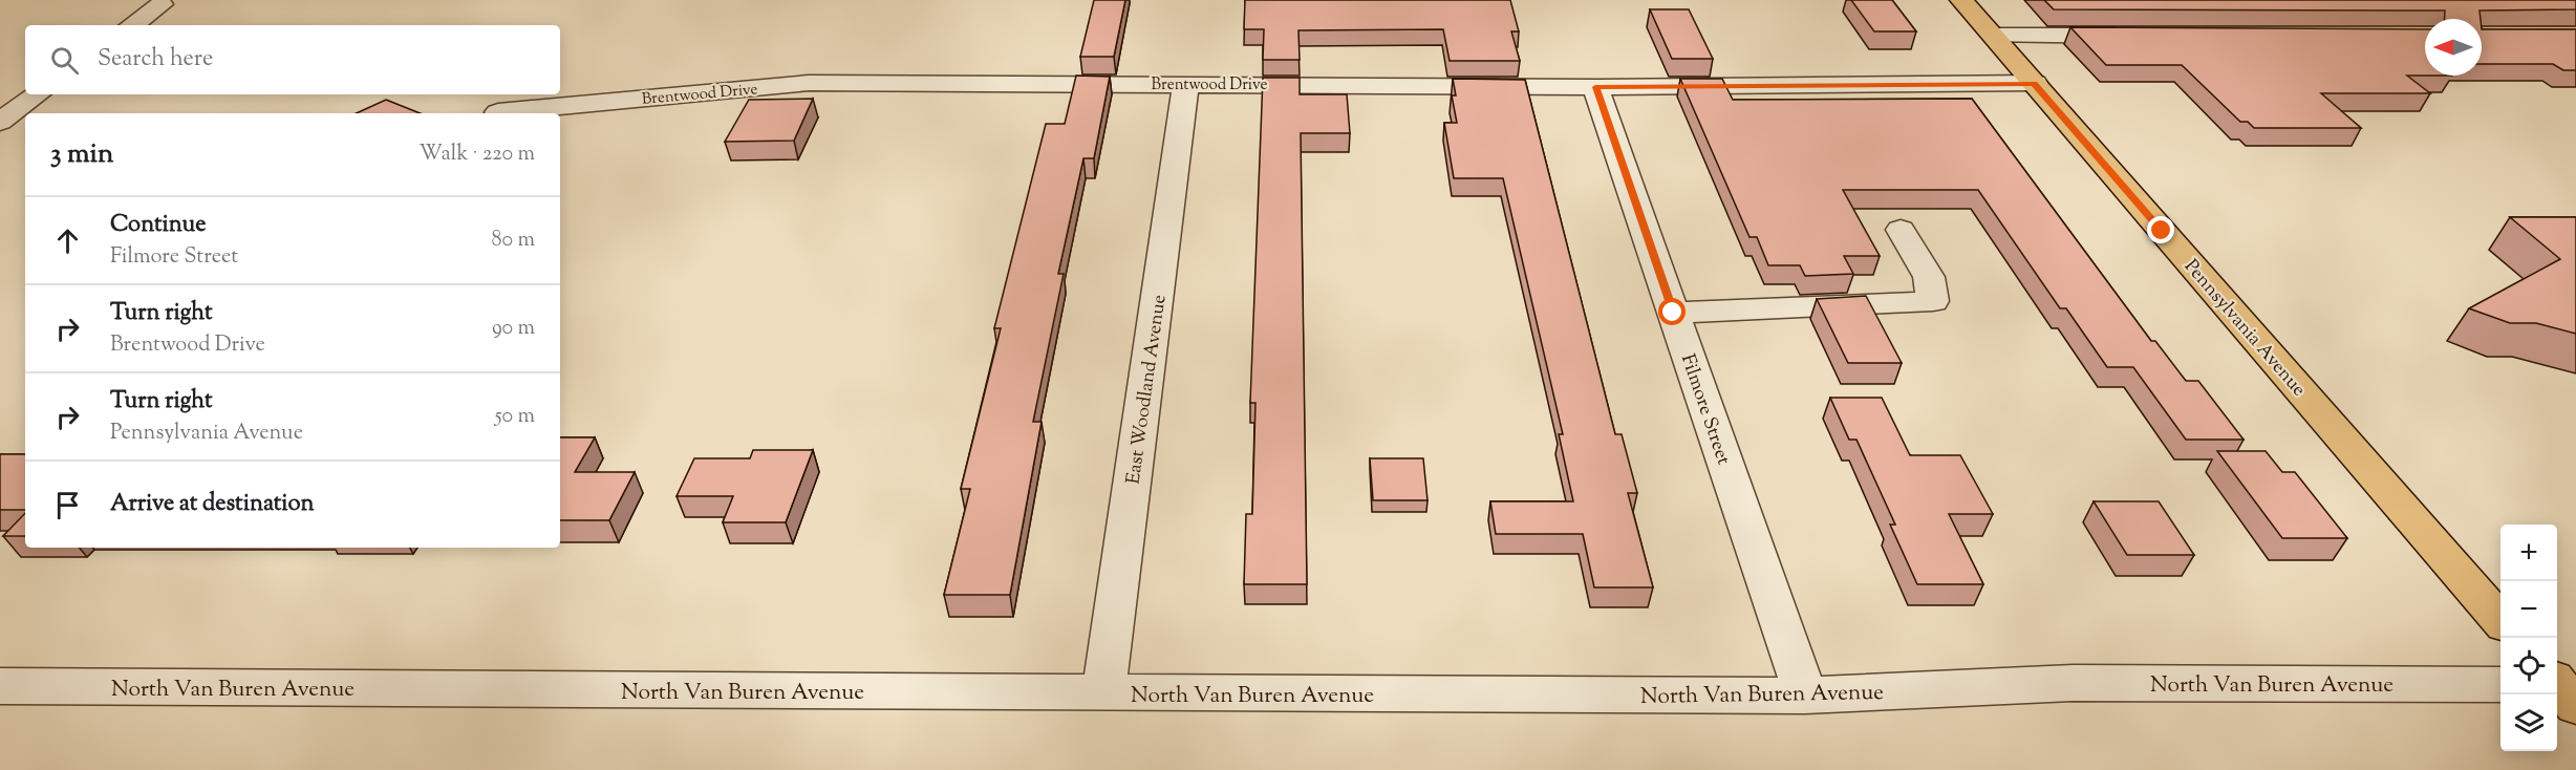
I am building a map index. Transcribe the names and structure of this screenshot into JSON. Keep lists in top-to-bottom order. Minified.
{"streets":{"main road":["Pennsylvania Avenue"],"street":["Brentwood Drive","East Woodland Avenue","Filmore Street","North Van Buren Avenue"]},"crossings":[["Brentwood Drive","Pennsylvania Avenue"],["Brentwood Drive","East Woodland Avenue"],["Brentwood Drive","Filmore Street"],["East Woodland Avenue","North Van Buren Avenue"],["Filmore Street","North Van Buren Avenue"]],"north":"left","page":{"search":"Search here","heading":["3 min","Walk · 220 m"],"list":[["Continue","Filmore Street","80 m"],["Turn right","Brentwood Drive","90 m"],["Turn right","Pennsylvania Avenue","50 m"],"Arrive at destination"],"map_buttons":["+","−"]}}
